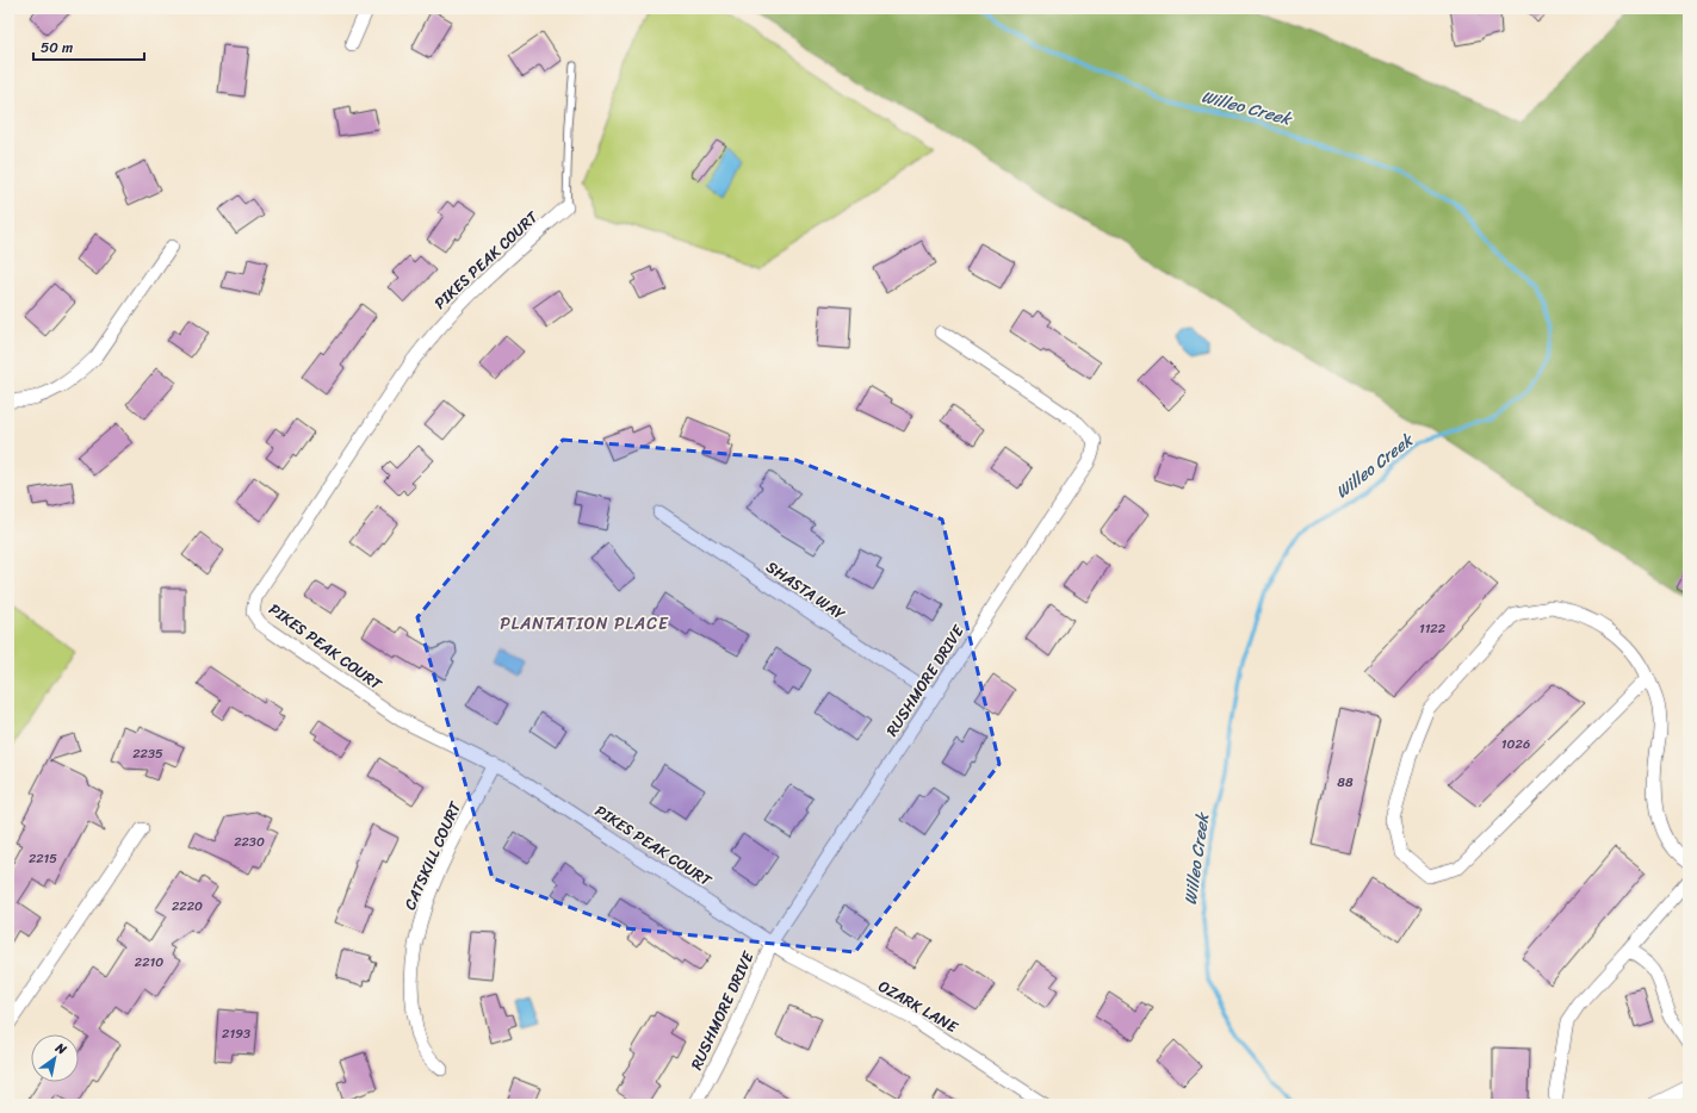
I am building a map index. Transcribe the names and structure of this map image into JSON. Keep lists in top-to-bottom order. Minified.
{"streets":{"street":["PIKES PEAK COURT","SHASTA WAY","RUSHMORE DRIVE","CATSKILL COURT","OZARK LANE"]},"crossings":[["PIKES PEAK COURT","RUSHMORE DRIVE"],["PIKES PEAK COURT","CATSKILL COURT"],["PIKES PEAK COURT","OZARK LANE"],["SHASTA WAY","RUSHMORE DRIVE"],["RUSHMORE DRIVE","OZARK LANE"]],"districts":["PLANTATION PLACE"],"water":["Willeo Creek"],"house_numbers":["1122","1026","2235","88","2230","2215","2220","2210","2193"],"scale_bar":"50 m","north":"top right"}
